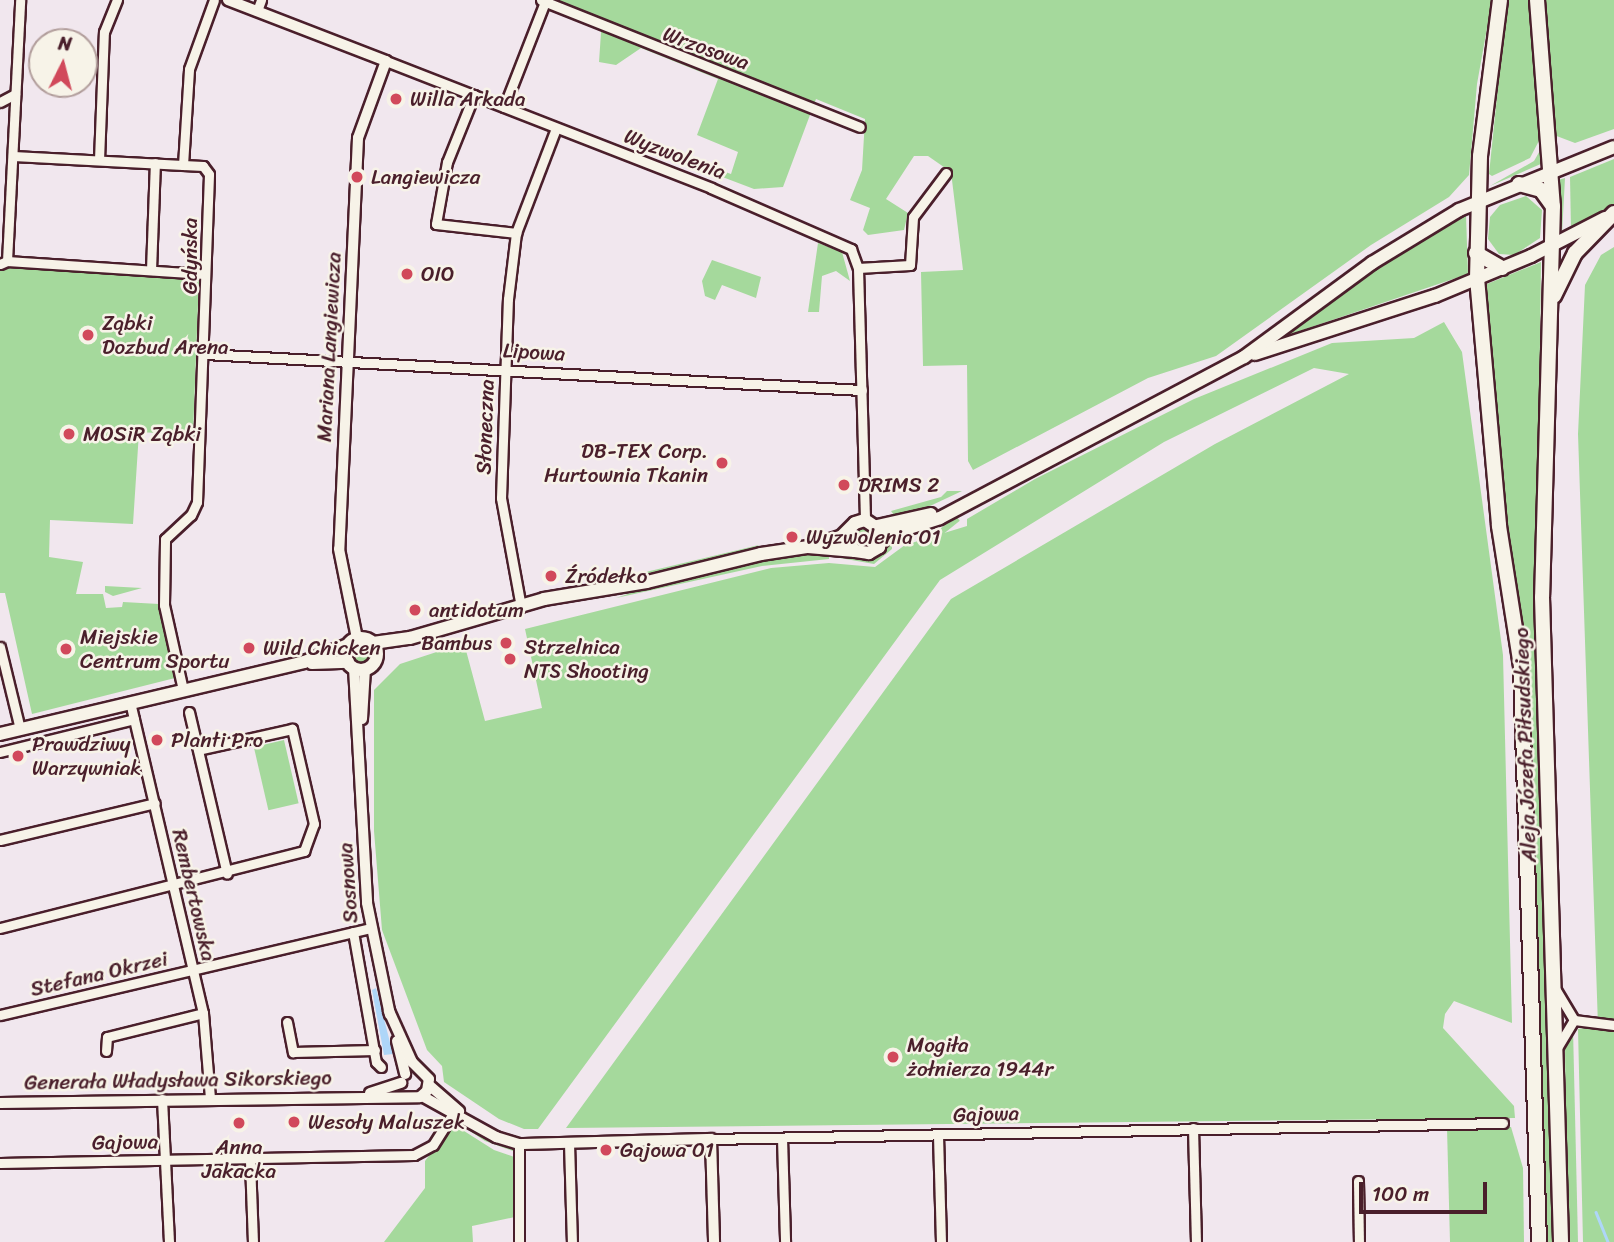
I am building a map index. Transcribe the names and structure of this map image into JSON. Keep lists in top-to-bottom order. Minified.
{"streets":{"main road":["Aleja Józefa Piłsudskiego"],"street":["Wrzosowa","Wyzwolenia","Gdyńska","Mariana Langiewicza","Lipowa","Słoneczna","Sosnowa","Rembertowska","Stefana Okrzei","Generała Władysława Sikorskiego","Gajowa"]},"crossings":[["Wyzwolenia","Mariana Langiewicza"],["Wyzwolenia","Słoneczna"],["Gdyńska","Lipowa"],["Mariana Langiewicza","Lipowa"],["Lipowa","Słoneczna"],["Sosnowa","Stefana Okrzei"],["Sosnowa","Generała Władysława Sikorskiego"],["Sosnowa","Gajowa"],["Rembertowska","Stefana Okrzei"],["Rembertowska","Generała Władysława Sikorskiego"],["Generała Władysława Sikorskiego","Gajowa"]],"places":["Willa Arkada","Langiewicza","OIO","Ząbki Dozbud Arena","MOSiR Ząbki","DB-TEX Corp. Hurtownia Tkanin","DRIMS 2","Wyzwolenia 01","Źródełko","antidotum","Bambus","Wild Chicken","Miejskie Centrum Sportu","Strzelnica NTS Shooting","Planti Pro","Prawdziwy Warzywniak","Mogiła żołnierza 1944r","Wesoły Maluszek","Anna Jakacka","Gajowa 01"],"scale_bar":"100 m","north":"top"}
